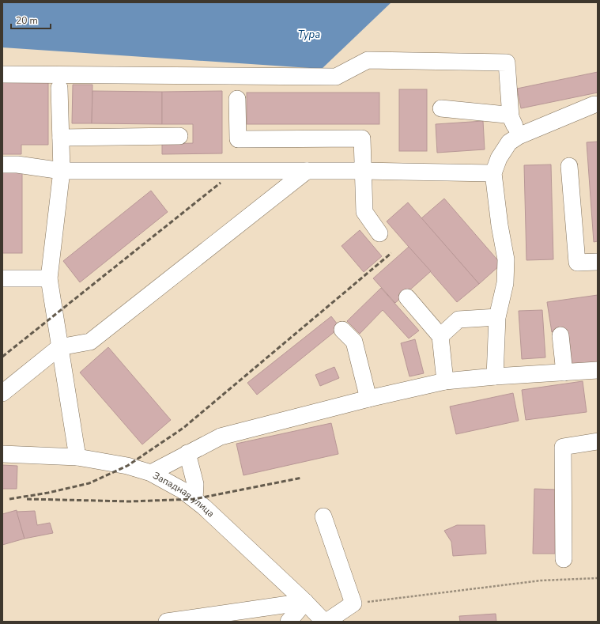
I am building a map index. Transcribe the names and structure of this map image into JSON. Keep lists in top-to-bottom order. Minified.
{"streets":{"street":["Западная улица"]},"water":["Тура"],"scale_bar":"20 m"}
